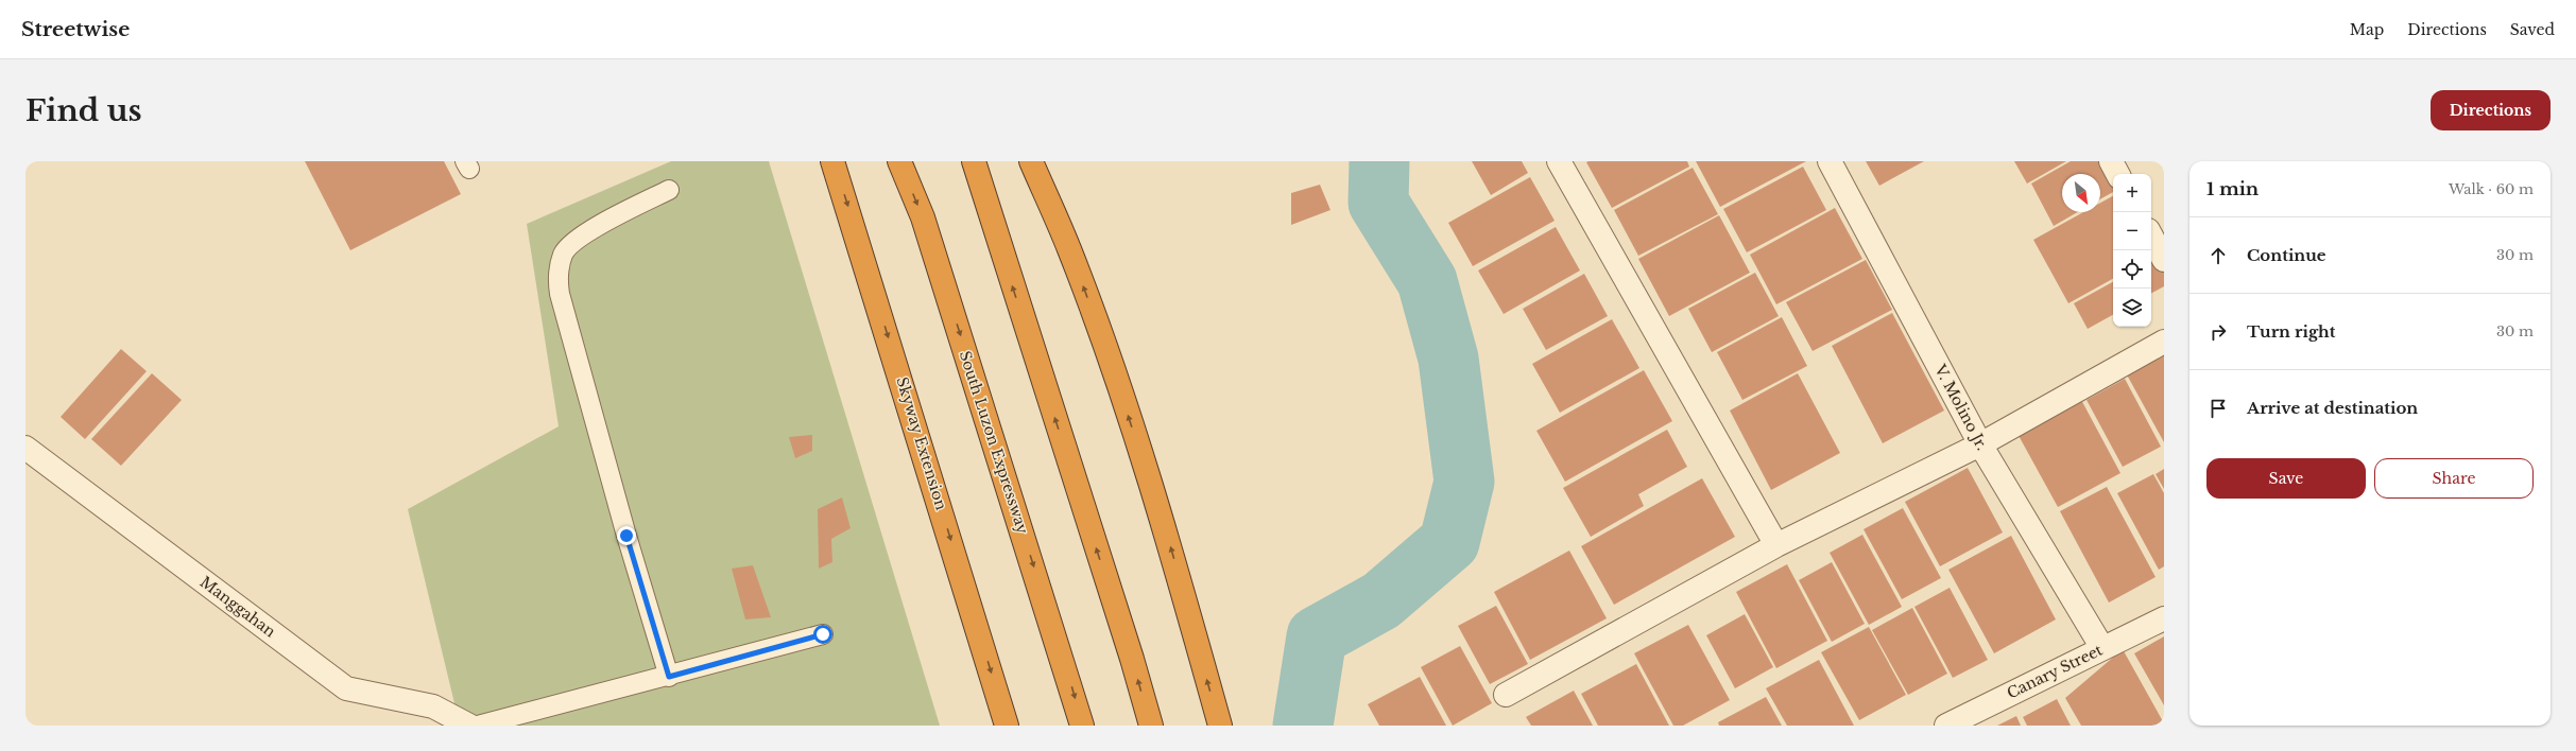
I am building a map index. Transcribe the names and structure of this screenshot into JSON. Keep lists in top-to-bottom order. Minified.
{"streets":{"highway":["South Luzon Expressway","Skyway Extension"],"street":["V. Molino Jr.","Manggahan","Canary Street"]},"crossings":[["V. Molino Jr.","Canary Street"]],"north":"bottom right","page":{"header":"Streetwise","nav":["Map","Directions","Saved"],"buttons":["Directions",["Save","Share"]],"title":"Find us","heading":["1 min","Walk · 60 m"],"map_buttons":["+","−"],"list":[["Continue","30 m"],["Turn right","30 m"],"Arrive at destination"]}}
